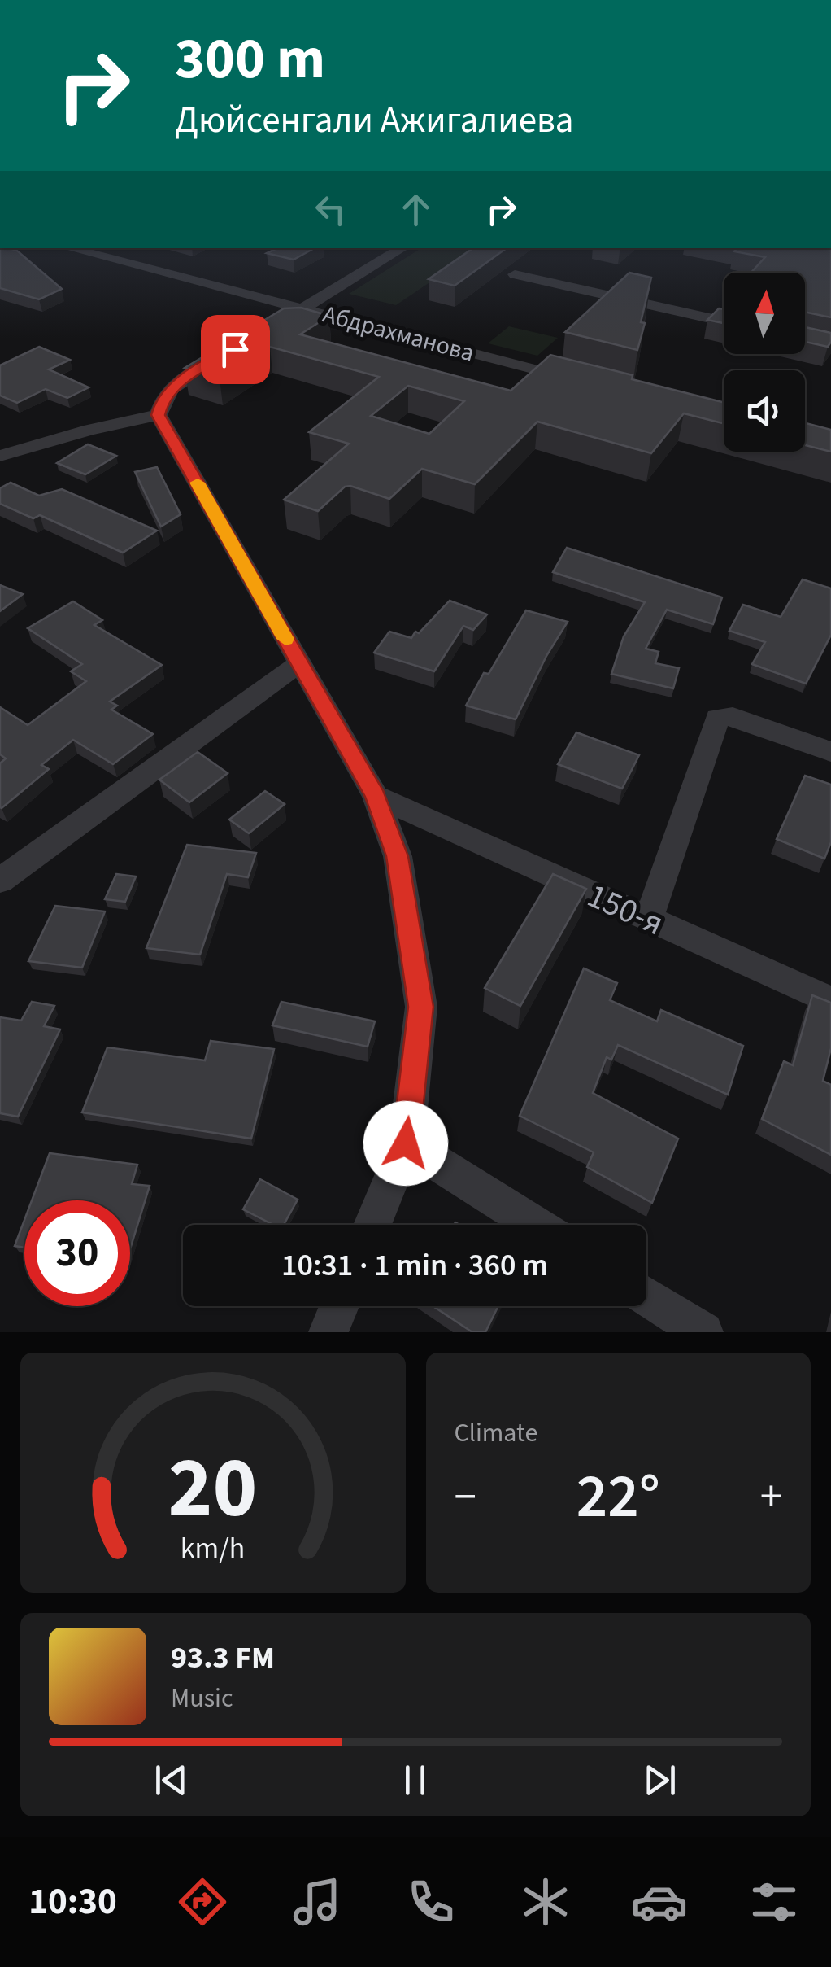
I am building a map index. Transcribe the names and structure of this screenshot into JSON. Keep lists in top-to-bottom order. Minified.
{"streets":{"street":["Абдрахманова","150-я"]},"north":"top","page":{"turn":["300 m","Дюйсенгали Ажигалиева"],"limit":"30","trip":"10:31 · 1 min · 360 m","tile":"Climate","heat":["−","22°","+"],"song":["93.3 FM","Music"],"tabs":"10:30","gauge":["20","km/h"]}}
